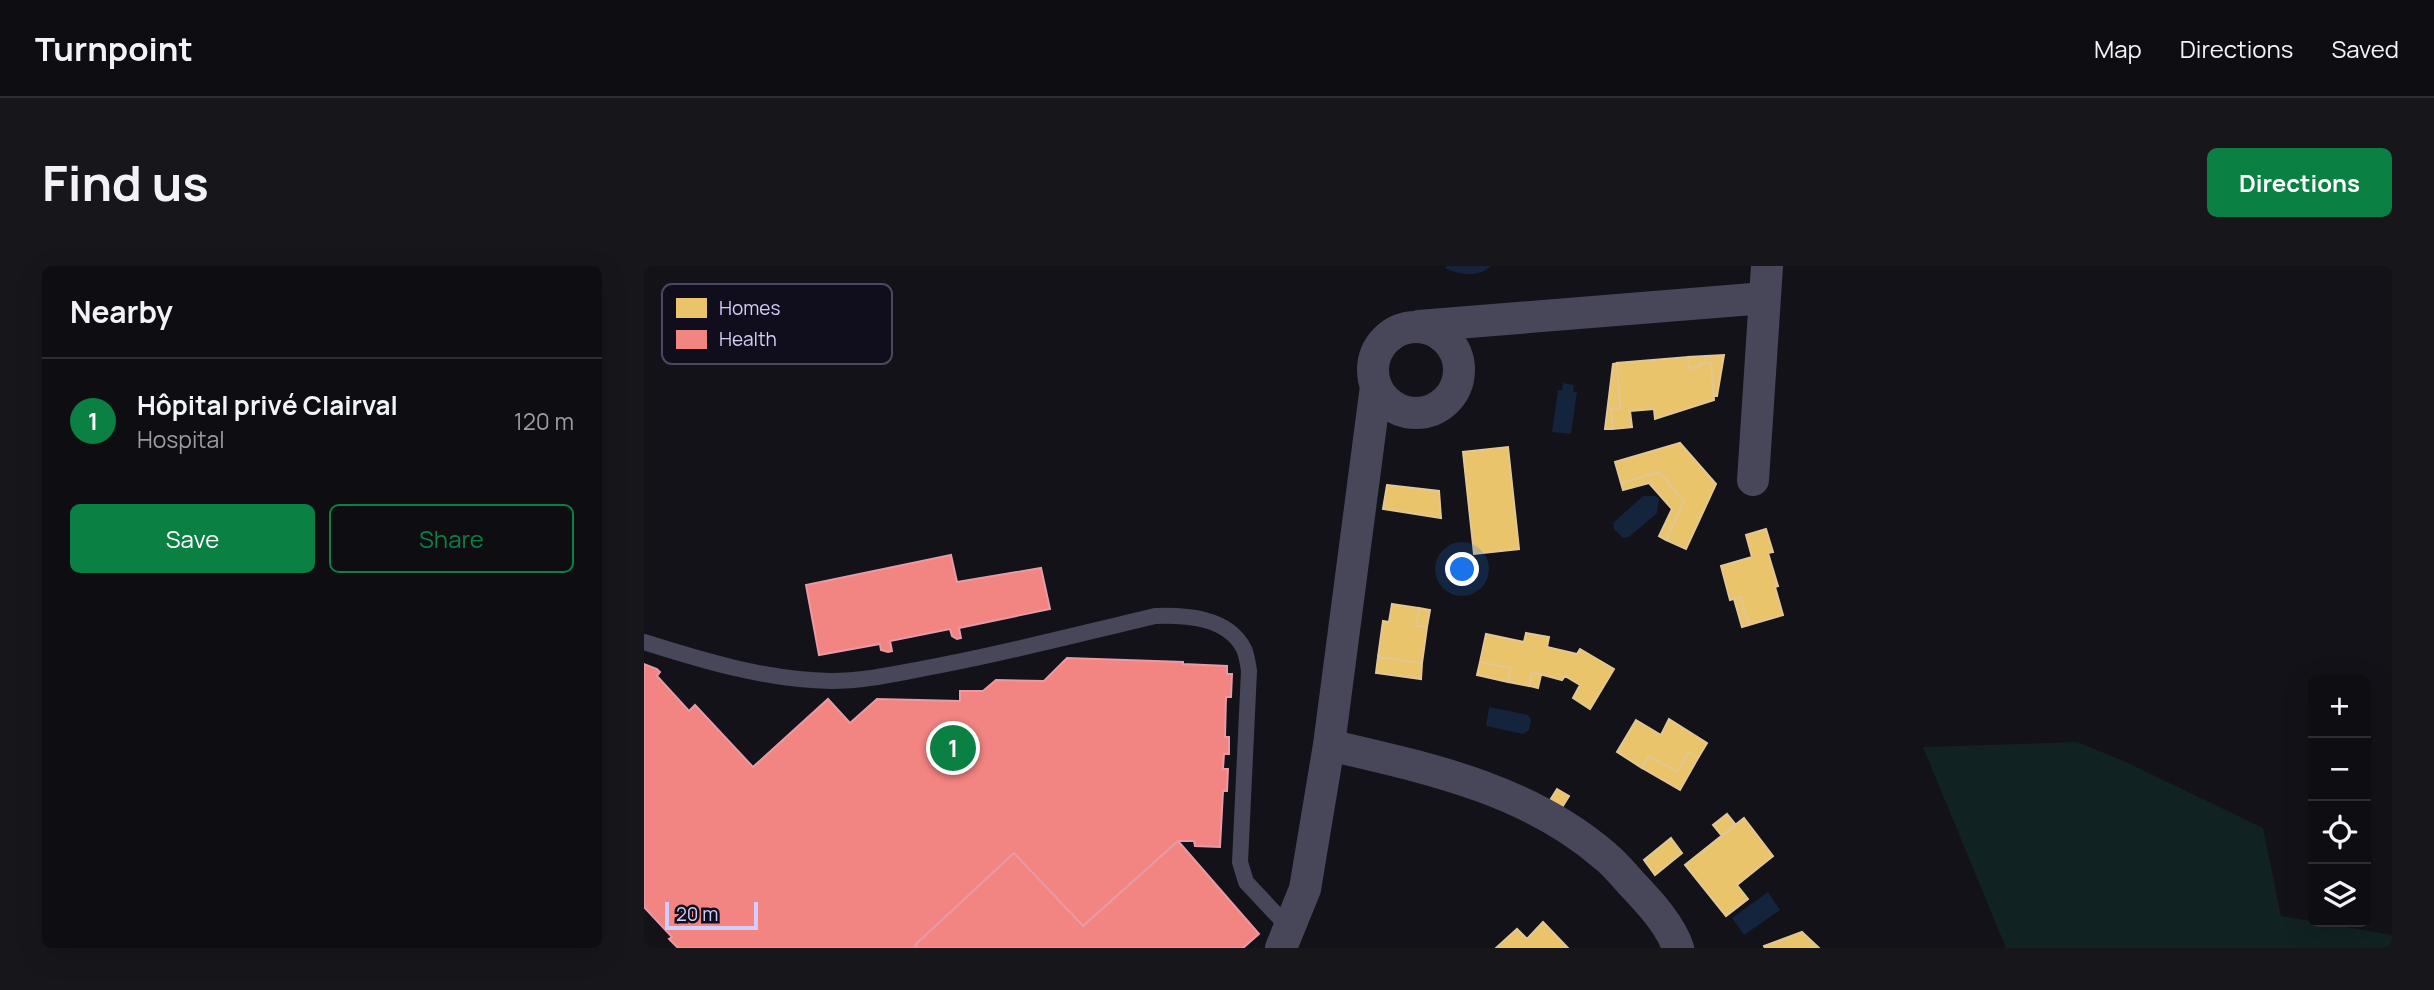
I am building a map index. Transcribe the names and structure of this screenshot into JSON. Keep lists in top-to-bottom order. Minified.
{"legend":["Homes","Health"],"scale_bar":"20 m","page":{"header":"Turnpoint","nav":["Map","Directions","Saved"],"buttons":["Directions",["Save","Share"]],"title":"Find us","heading":"Nearby","list":[{"mark":"1","name":"Hôpital privé Clairval","note":"Hospital","value":"120 m"}],"map_buttons":["+","−"],"pins":"1","scale":"20 m"}}
